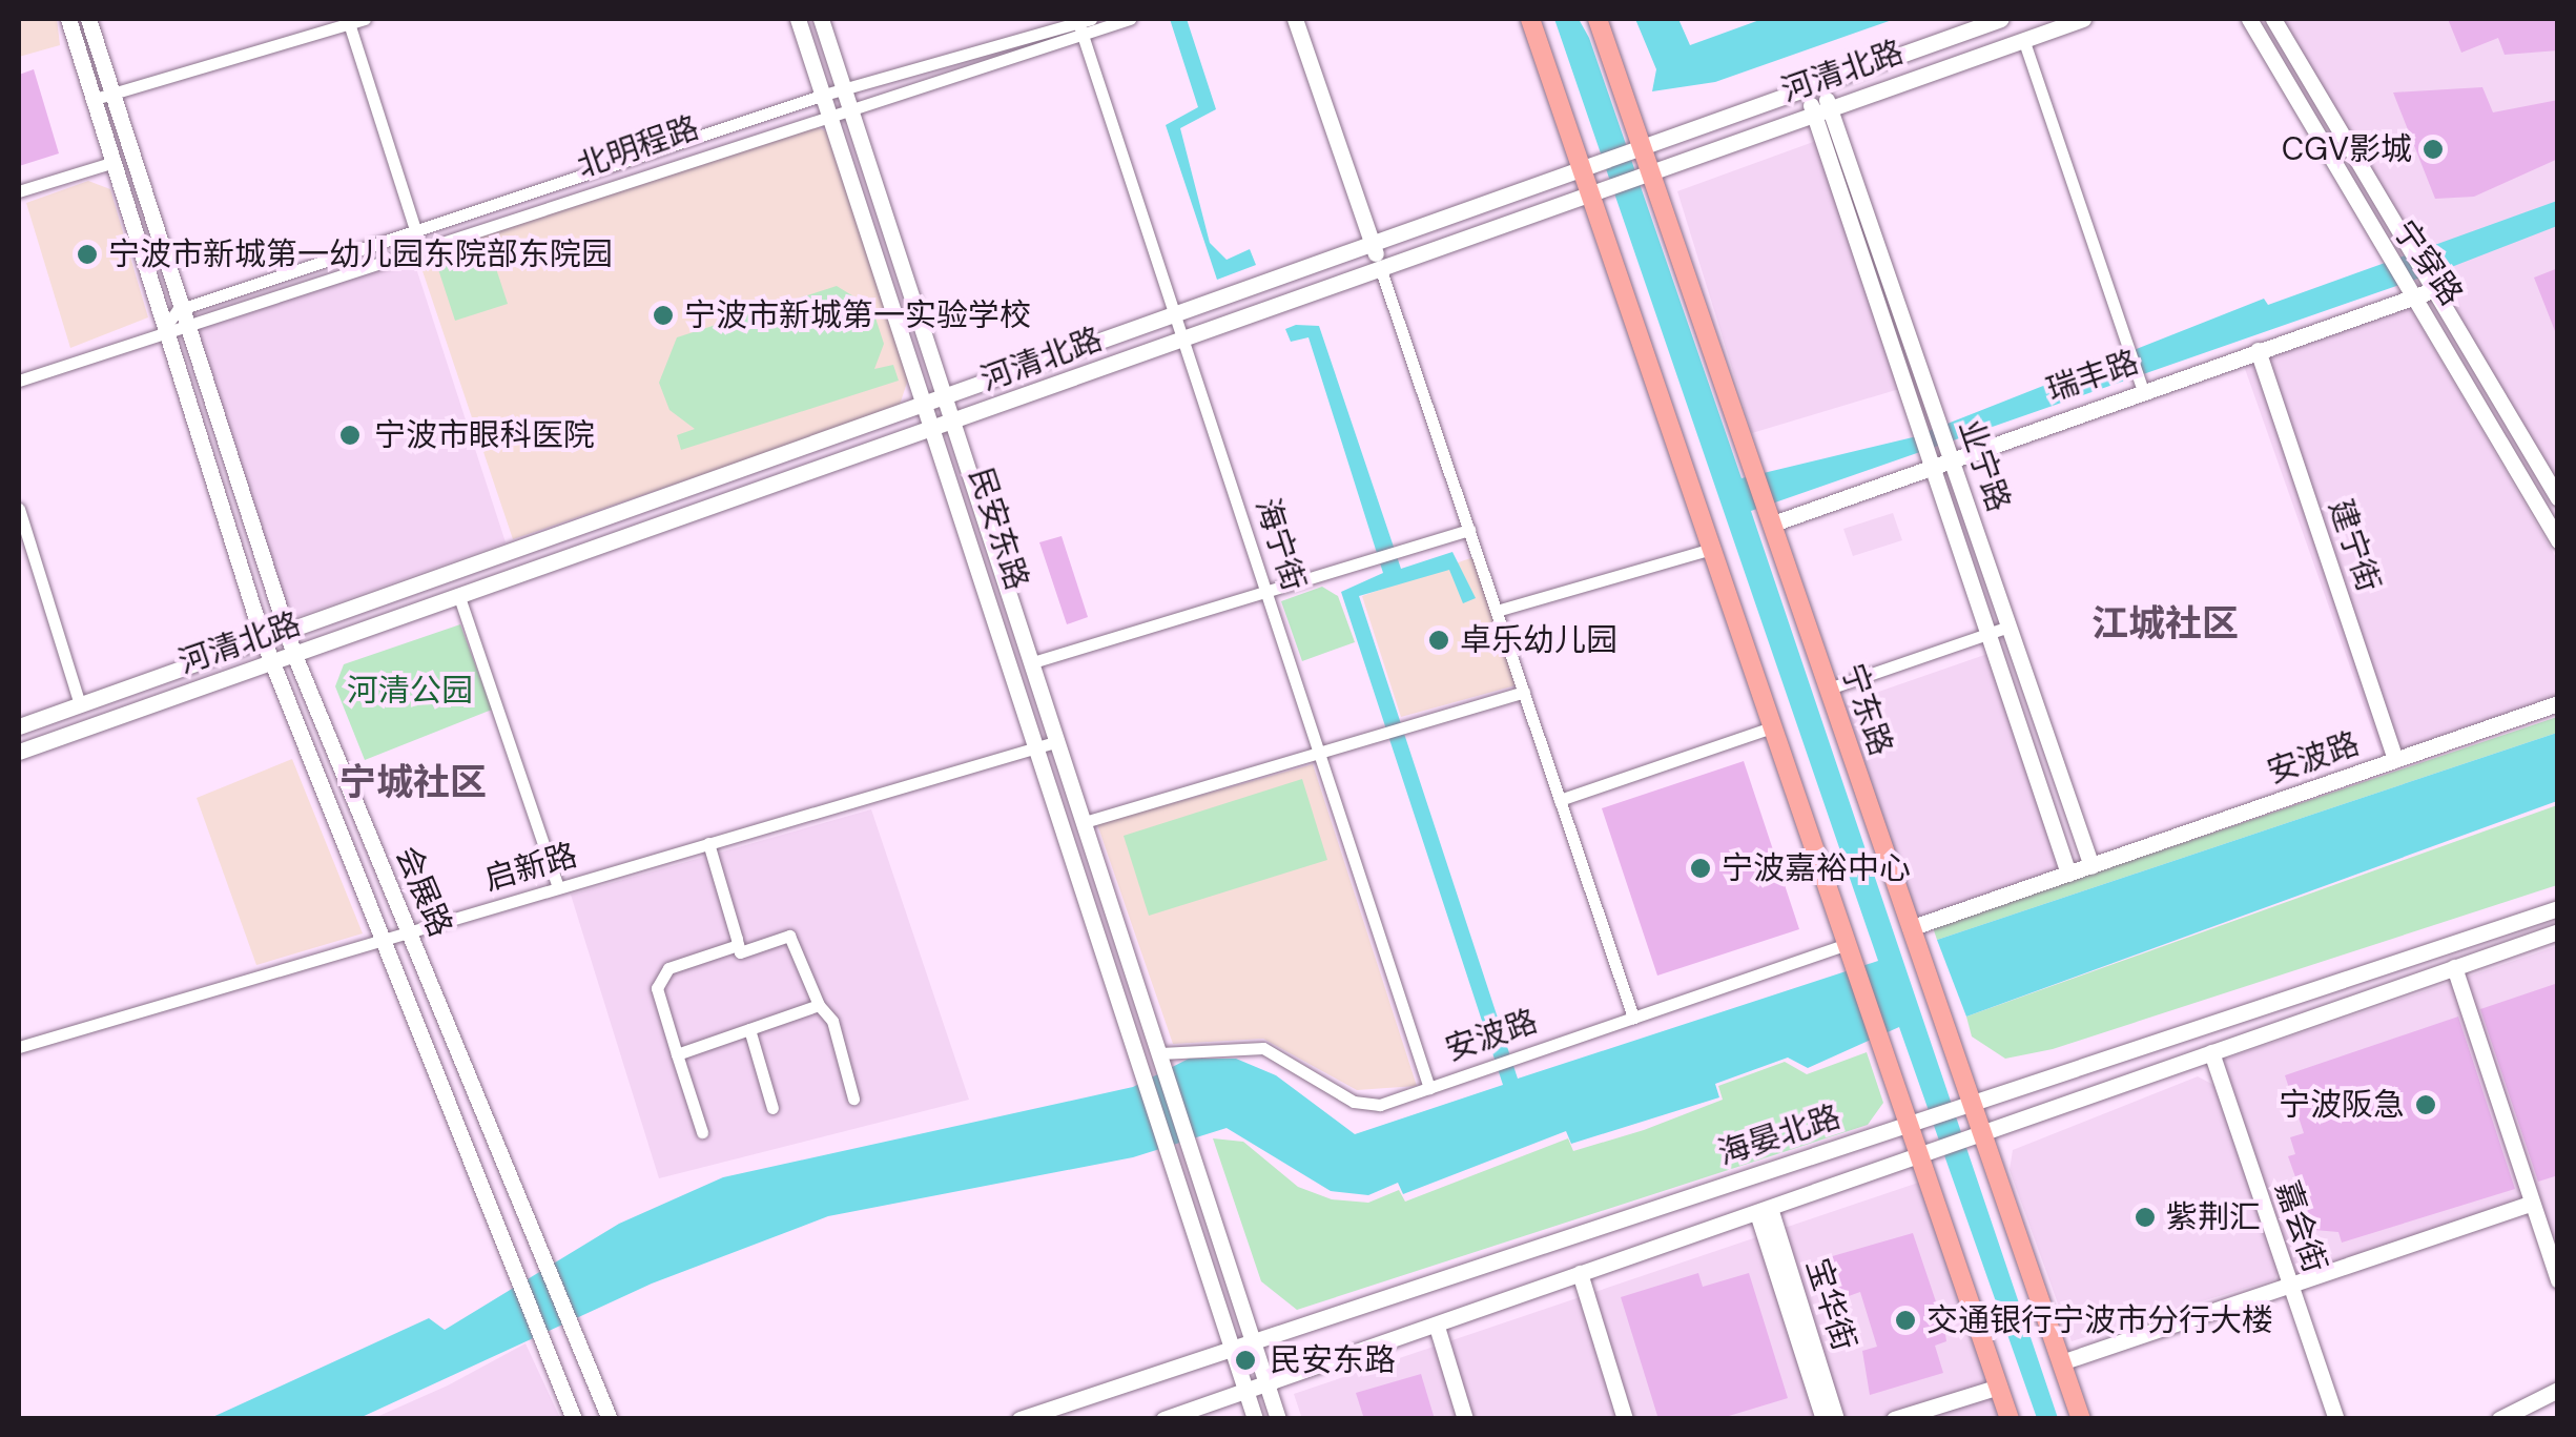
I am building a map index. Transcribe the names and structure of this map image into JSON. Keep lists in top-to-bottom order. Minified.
{"streets":{"main road":["河清北路","宁穿路","瑞丰路","业宁路","民安东路","建宁街","宁东路","安波路","会展路","海晏北路","嘉会街","宝华街"],"street":["北明程路","海宁街","启新路"]},"crossings":[["河清北路","业宁路"],["河清北路","民安东路"],["河清北路","海宁街"],["河清北路","宁东路"],["河清北路","会展路"],["北明程路","民安东路"],["北明程路","海宁街"],["北明程路","会展路"],["宁穿路","瑞丰路"],["瑞丰路","业宁路"],["瑞丰路","建宁街"],["瑞丰路","宁东路"],["业宁路","安波路"],["民安东路","安波路"],["民安东路","启新路"],["民安东路","海晏北路"],["海宁街","安波路"],["建宁街","安波路"],["宁东路","安波路"],["宁东路","海晏北路"],["启新路","会展路"],["海晏北路","嘉会街"],["海晏北路","宝华街"]],"districts":["江城社区","宁城社区"],"parks":["河清公园"],"places":["CGV影城","宁波市新城第一幼儿园东院部东院园","宁波市新城第一实验学校","宁波市眼科医院","卓乐幼儿园","宁波嘉裕中心","宁波阪急","紫荆汇","交通银行宁波市分行大楼","民安东路"]}
